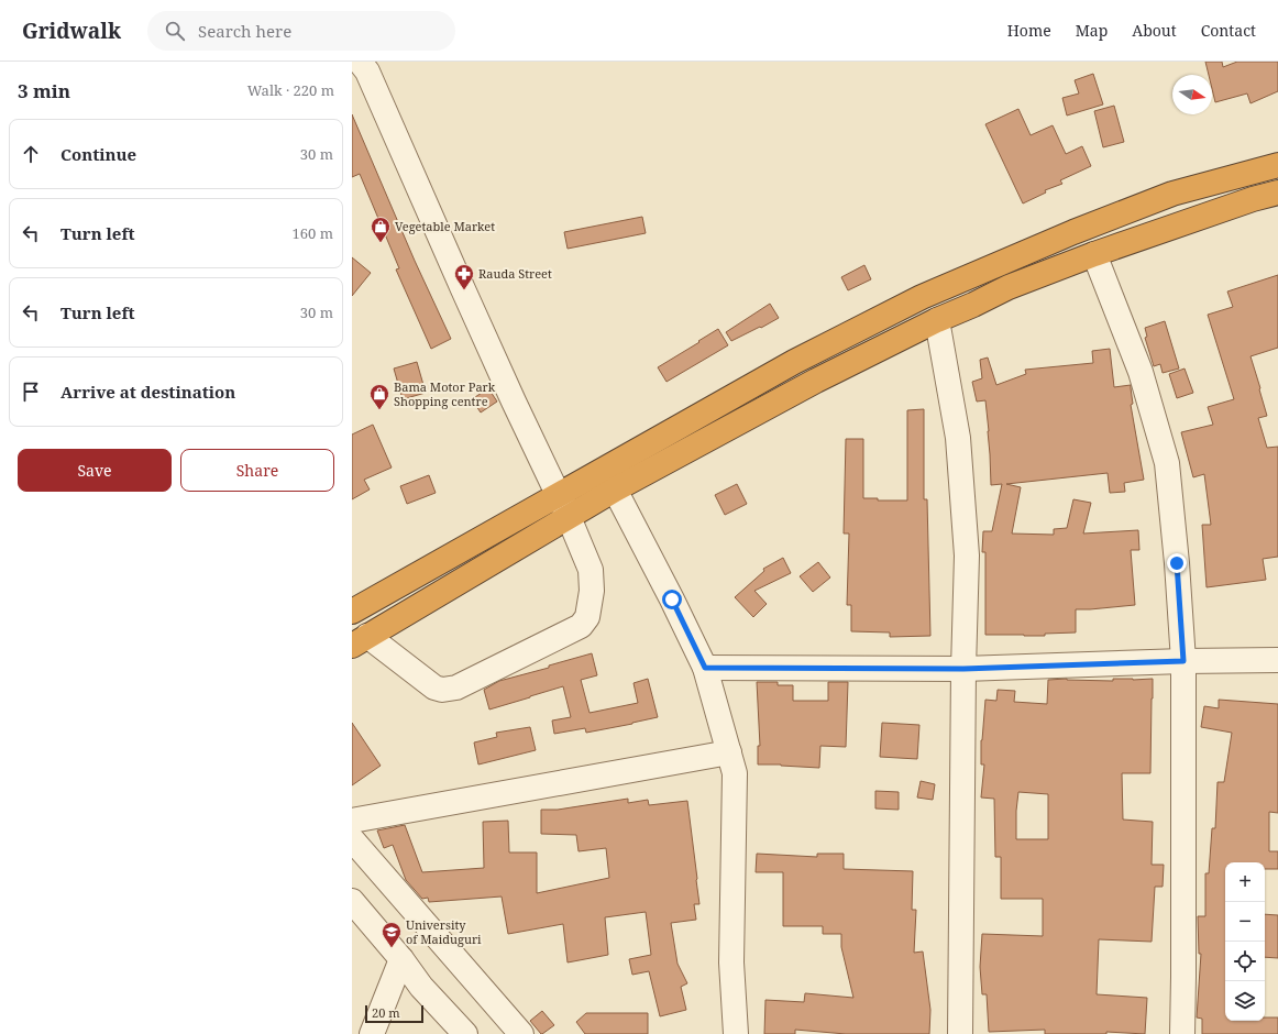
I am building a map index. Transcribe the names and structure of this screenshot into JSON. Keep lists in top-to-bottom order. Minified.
{"places":{"shop":["Vegetable Market","Bama Motor Park Shopping centre"],"pharmacy":["Rauda Street"],"school or university":["University of Maiduguri"]},"scale_bar":"20 m","north":"right","page":{"header":"Gridwalk","search":"Search here","nav":["Home","Map","About","Contact"],"heading":["3 min","Walk · 220 m"],"list":[["Continue","30 m"],["Turn left","160 m"],["Turn left","30 m"],"Arrive at destination"],"buttons":["Save","Share"],"map_buttons":["+","−"],"scale":"20 m"}}
